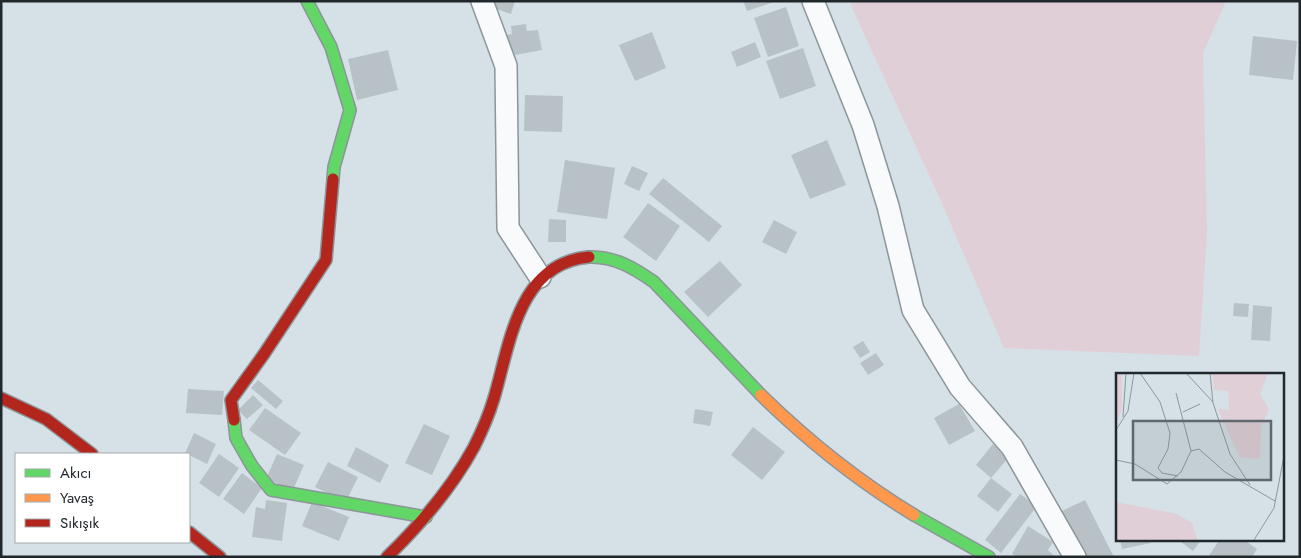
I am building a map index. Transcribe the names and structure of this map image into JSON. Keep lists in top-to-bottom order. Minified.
{"legend":["Akıcı","Yavaş","Sıkışık"]}
